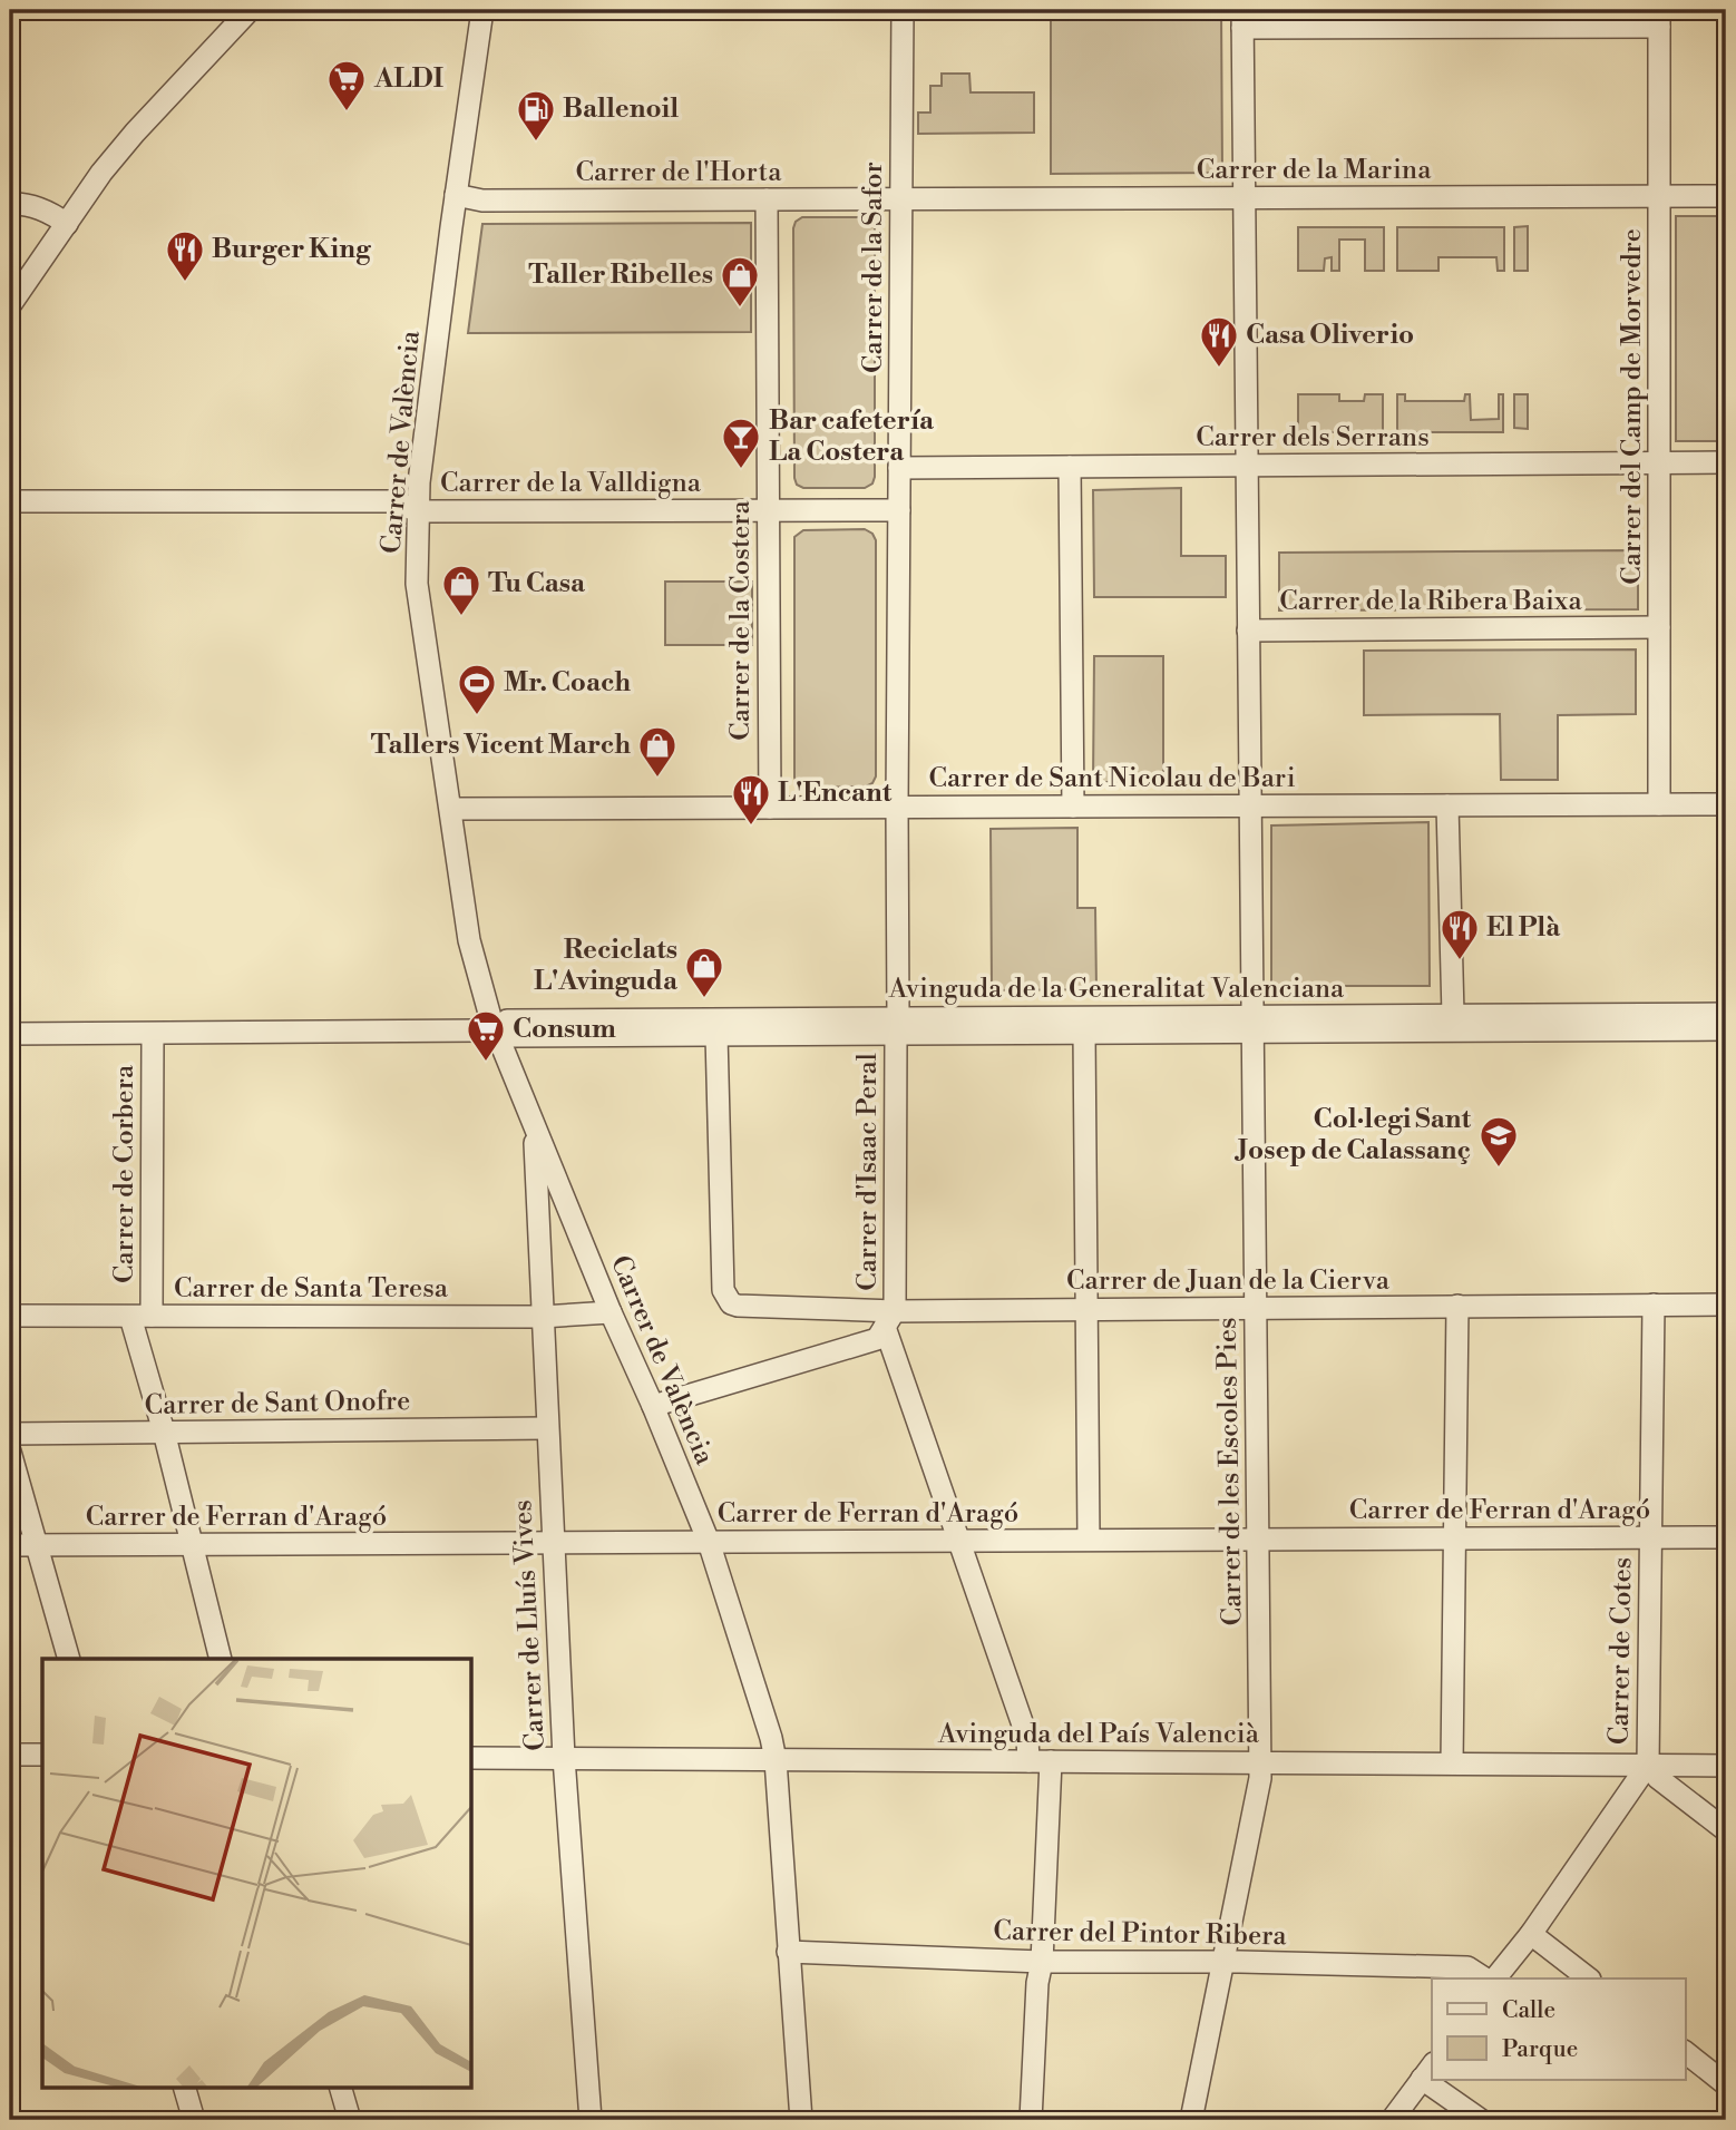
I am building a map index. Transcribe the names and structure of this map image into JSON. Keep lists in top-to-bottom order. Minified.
{"streets":{"street":["Carrer de la Marina","Carrer de l'Horta","Carrer de la Safor","Carrer del Camp de Morvedre","Carrer dels Serrans","Carrer de València","Carrer de la Valldigna","Carrer de la Ribera Baixa","Carrer de la Costera","Carrer de Sant Nicolau de Bari","Avinguda de la Generalitat Valenciana","Carrer d'Isaac Peral","Carrer de Corbera","Carrer de Juan de la Cierva","Carrer de Santa Teresa","Carrer de Sant Onofre","Carrer de les Escoles Pies","Carrer de Ferran d'Aragó","Carrer de Lluís Vives","Carrer de Cotes","Avinguda del País Valencià","Carrer del Pintor Ribera"]},"crossings":[["Carrer de la Marina","Carrer de l'Horta"],["Carrer de la Marina","Carrer de la Safor"],["Carrer de la Marina","Carrer del Camp de Morvedre"],["Carrer de la Marina","Carrer de les Escoles Pies"],["Carrer de l'Horta","Carrer de la Safor"],["Carrer de l'Horta","Carrer de València"],["Carrer de l'Horta","Carrer de la Costera"],["Carrer de la Safor","Carrer dels Serrans"],["Carrer de la Safor","Carrer de la Valldigna"],["Carrer de la Safor","Carrer de Sant Nicolau de Bari"],["Carrer de la Safor","Carrer d'Isaac Peral"],["Carrer del Camp de Morvedre","Carrer dels Serrans"],["Carrer del Camp de Morvedre","Carrer de la Ribera Baixa"],["Carrer del Camp de Morvedre","Carrer de Sant Nicolau de Bari"],["Carrer dels Serrans","Carrer de les Escoles Pies"],["Carrer de València","Carrer de la Valldigna"],["Carrer de València","Carrer de Sant Nicolau de Bari"],["Carrer de València","Avinguda de la Generalitat Valenciana"],["Carrer de València","Carrer de Santa Teresa"],["Carrer de València","Carrer de Ferran d'Aragó"],["Carrer de València","Carrer de Lluís Vives"],["Carrer de València","Avinguda del País Valencià"],["Carrer de València","Carrer del Pintor Ribera"],["Carrer de la Valldigna","Carrer de la Costera"],["Carrer de la Ribera Baixa","Carrer de les Escoles Pies"],["Carrer de la Costera","Carrer de Sant Nicolau de Bari"],["Carrer de Sant Nicolau de Bari","Carrer d'Isaac Peral"],["Carrer de Sant Nicolau de Bari","Carrer de les Escoles Pies"],["Avinguda de la Generalitat Valenciana","Carrer d'Isaac Peral"],["Avinguda de la Generalitat Valenciana","Carrer de Corbera"],["Avinguda de la Generalitat Valenciana","Carrer de Juan de la Cierva"],["Avinguda de la Generalitat Valenciana","Carrer de les Escoles Pies"],["Carrer d'Isaac Peral","Carrer de Juan de la Cierva"],["Carrer d'Isaac Peral","Carrer de Ferran d'Aragó"],["Carrer d'Isaac Peral","Avinguda del País Valencià"],["Carrer de Corbera","Carrer de Santa Teresa"],["Carrer de Corbera","Carrer de Sant Onofre"],["Carrer de Corbera","Carrer de Ferran d'Aragó"],["Carrer de Juan de la Cierva","Carrer de les Escoles Pies"],["Carrer de Juan de la Cierva","Carrer de Cotes"],["Carrer de Santa Teresa","Carrer de Lluís Vives"],["Carrer de Sant Onofre","Carrer de Lluís Vives"],["Carrer de les Escoles Pies","Carrer de Ferran d'Aragó"],["Carrer de les Escoles Pies","Avinguda del País Valencià"],["Carrer de les Escoles Pies","Carrer del Pintor Ribera"],["Carrer de Ferran d'Aragó","Carrer de Lluís Vives"],["Carrer de Ferran d'Aragó","Carrer de Cotes"],["Carrer de Lluís Vives","Avinguda del País Valencià"],["Carrer de Cotes","Avinguda del País Valencià"]],"places":{"supermarket":["ALDI","Consum"],"fuel station":["Ballenoil"],"restaurant":["Burger King","Casa Oliverio","L'Encant","El Plà"],"shop":["Taller Ribelles","Tu Casa","Tallers Vicent March","Reciclats L'Avinguda"],"bar":["Bar cafetería La Costera"],"sports":["Mr. Coach"],"school or university":["Col·legi Sant Josep de Calassanç"]},"legend":["Calle","Parque"]}
